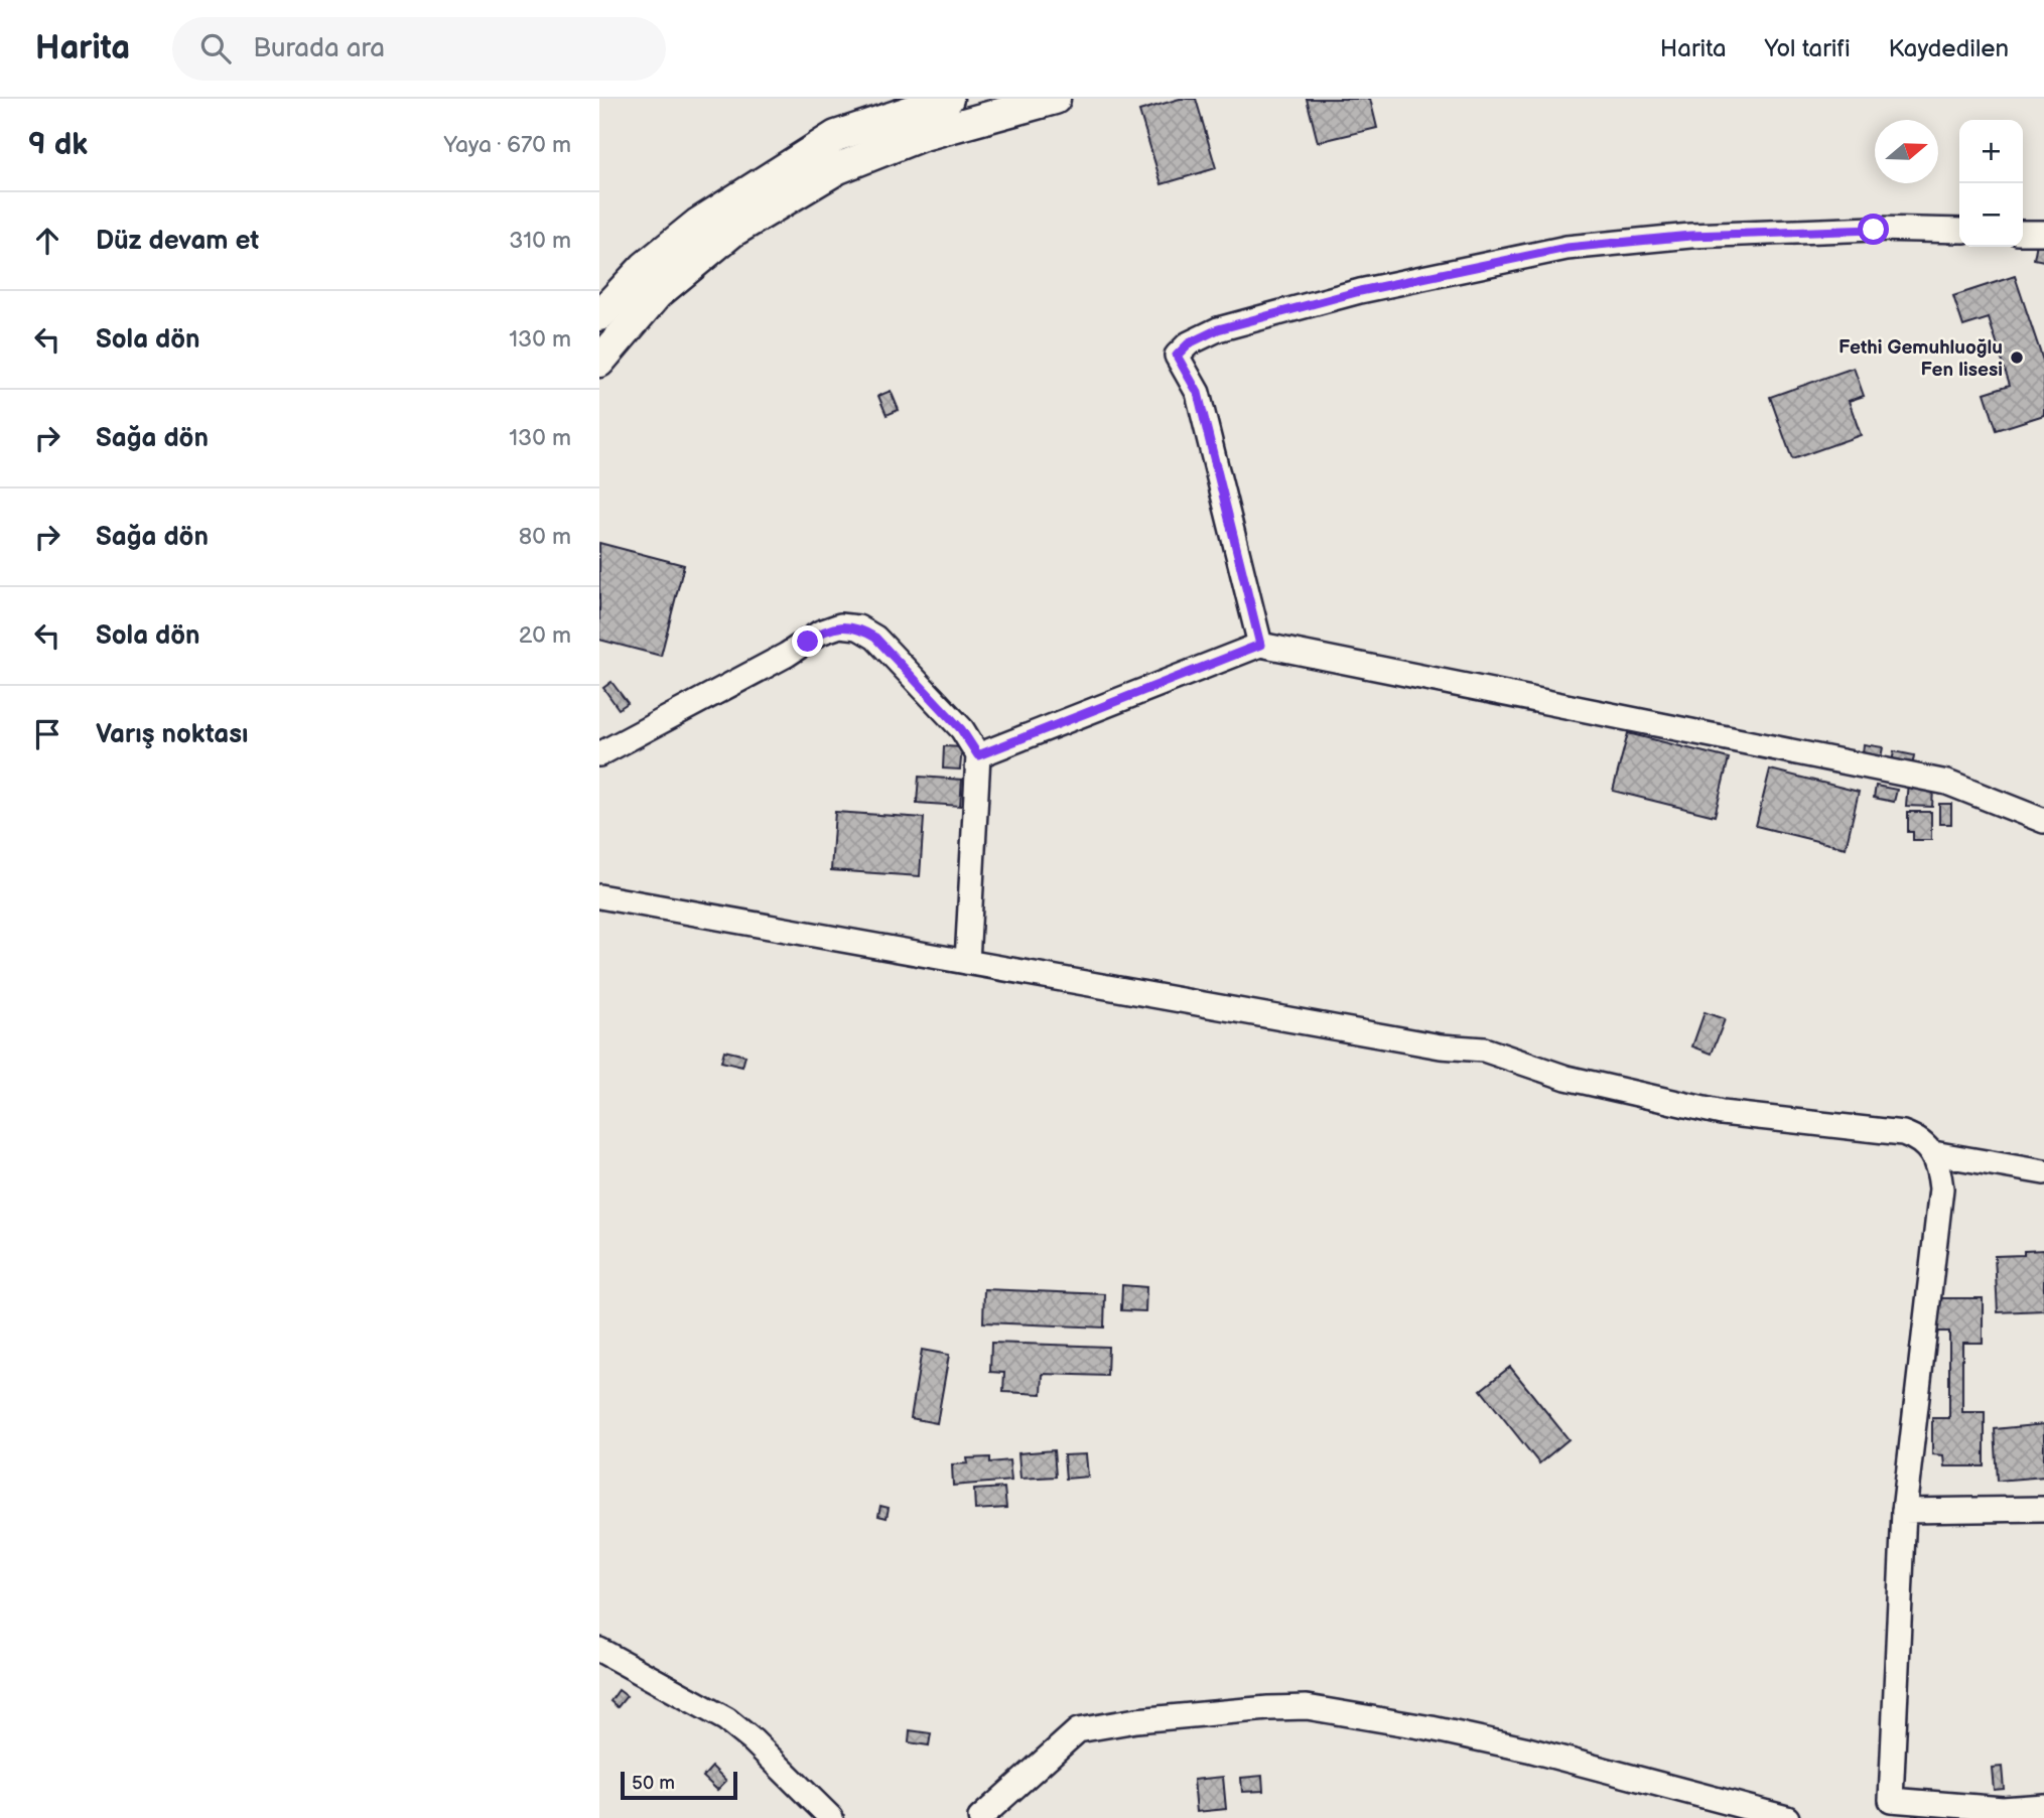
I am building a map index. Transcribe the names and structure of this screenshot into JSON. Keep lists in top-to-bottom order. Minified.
{"places":["Fethi Gemuhluoğlu Fen lisesi"],"scale_bar":"50 m","north":"right","page":{"header":"Harita","search":"Burada ara","nav":["Harita","Yol tarifi","Kaydedilen"],"heading":["9 dk","Yaya · 670 m"],"map_buttons":["+","−"],"list":[["Düz devam et","310 m"],["Sola dön","130 m"],["Sağa dön","130 m"],["Sağa dön","80 m"],["Sola dön","20 m"],"Varış noktası"],"scale":"50 m"}}
